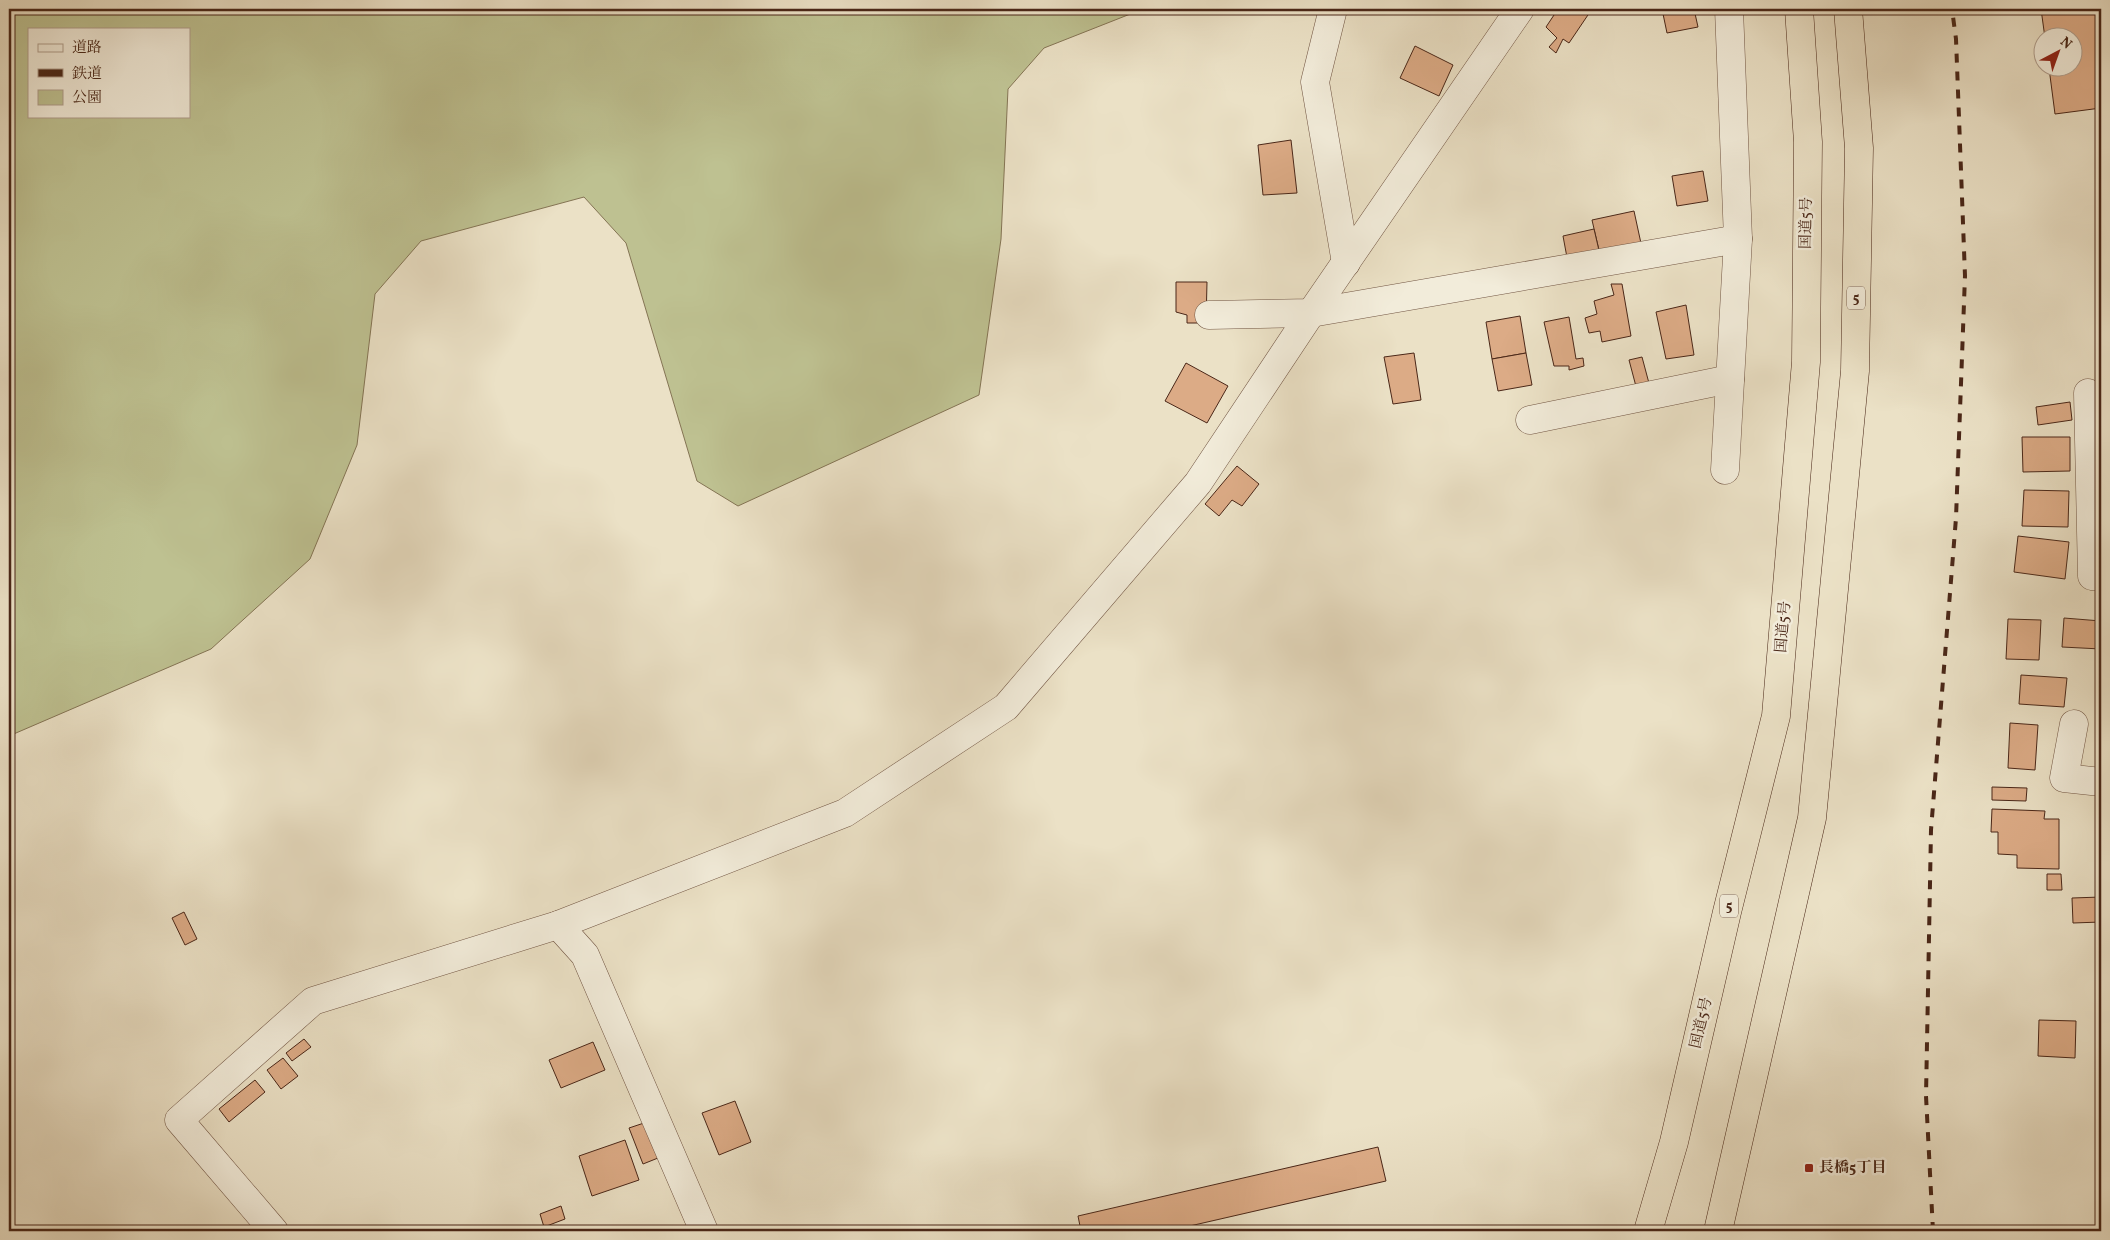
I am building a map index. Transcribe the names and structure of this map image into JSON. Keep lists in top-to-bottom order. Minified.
{"streets":{"highway":["国道5号","5"]},"places":{"transit":["長橋5丁目"]},"legend":["道路","鉄道","公園"],"north":"top right"}
